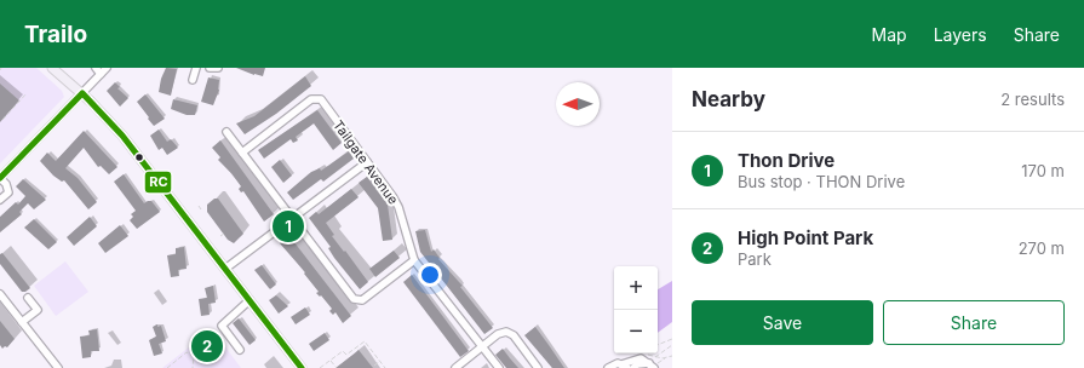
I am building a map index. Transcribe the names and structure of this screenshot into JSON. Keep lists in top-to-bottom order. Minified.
{"streets":{"street":["Tailgate Avenue"]},"lines":["transit line RC"],"north":"left","page":{"header":"Trailo","nav":["Map","Layers","Share"],"heading":["Nearby","2 results"],"list":[{"mark":"1","name":"Thon Drive","note":"Bus stop · THON Drive","value":"170 m"},{"mark":"2","name":"High Point Park","note":"Park","value":"270 m"}],"pins":["1","2"],"map_buttons":["+","−"],"buttons":["Save","Share"]}}
